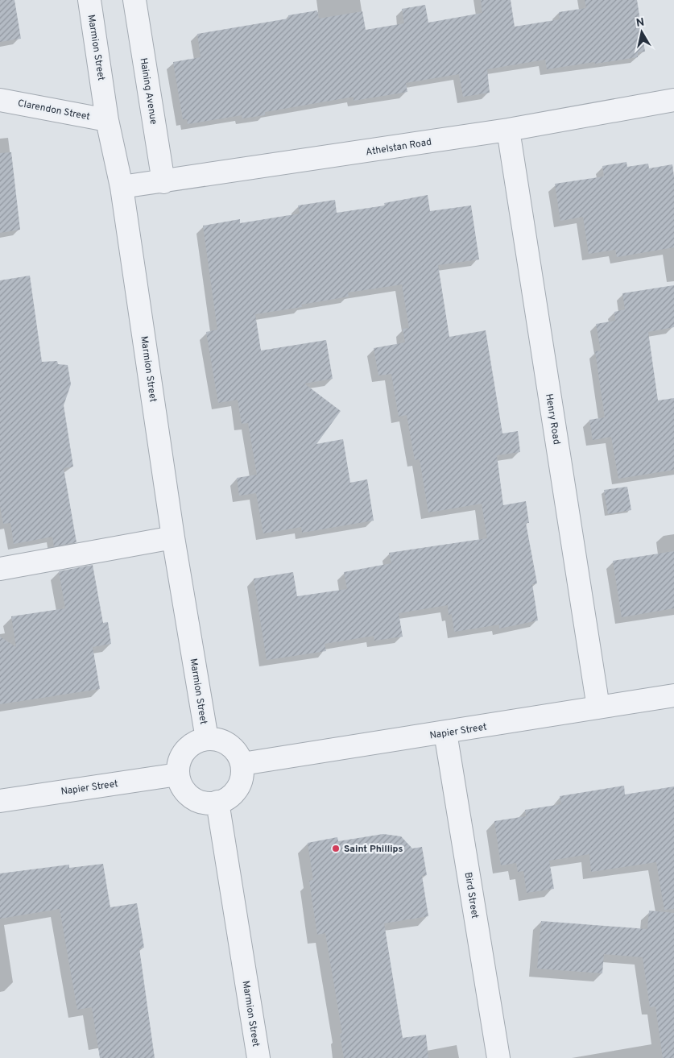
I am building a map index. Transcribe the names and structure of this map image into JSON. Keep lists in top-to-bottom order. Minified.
{"streets":{"street":["Marmion Street","Haining Avenue","Clarendon Street","Athelstan Road","Henry Road","Napier Street","Bird Street"]},"crossings":[["Marmion Street","Clarendon Street"],["Marmion Street","Athelstan Road"],["Marmion Street","Napier Street"],["Haining Avenue","Athelstan Road"],["Athelstan Road","Henry Road"],["Henry Road","Napier Street"],["Napier Street","Bird Street"]],"places":["Saint Phillips"],"north":"top"}
